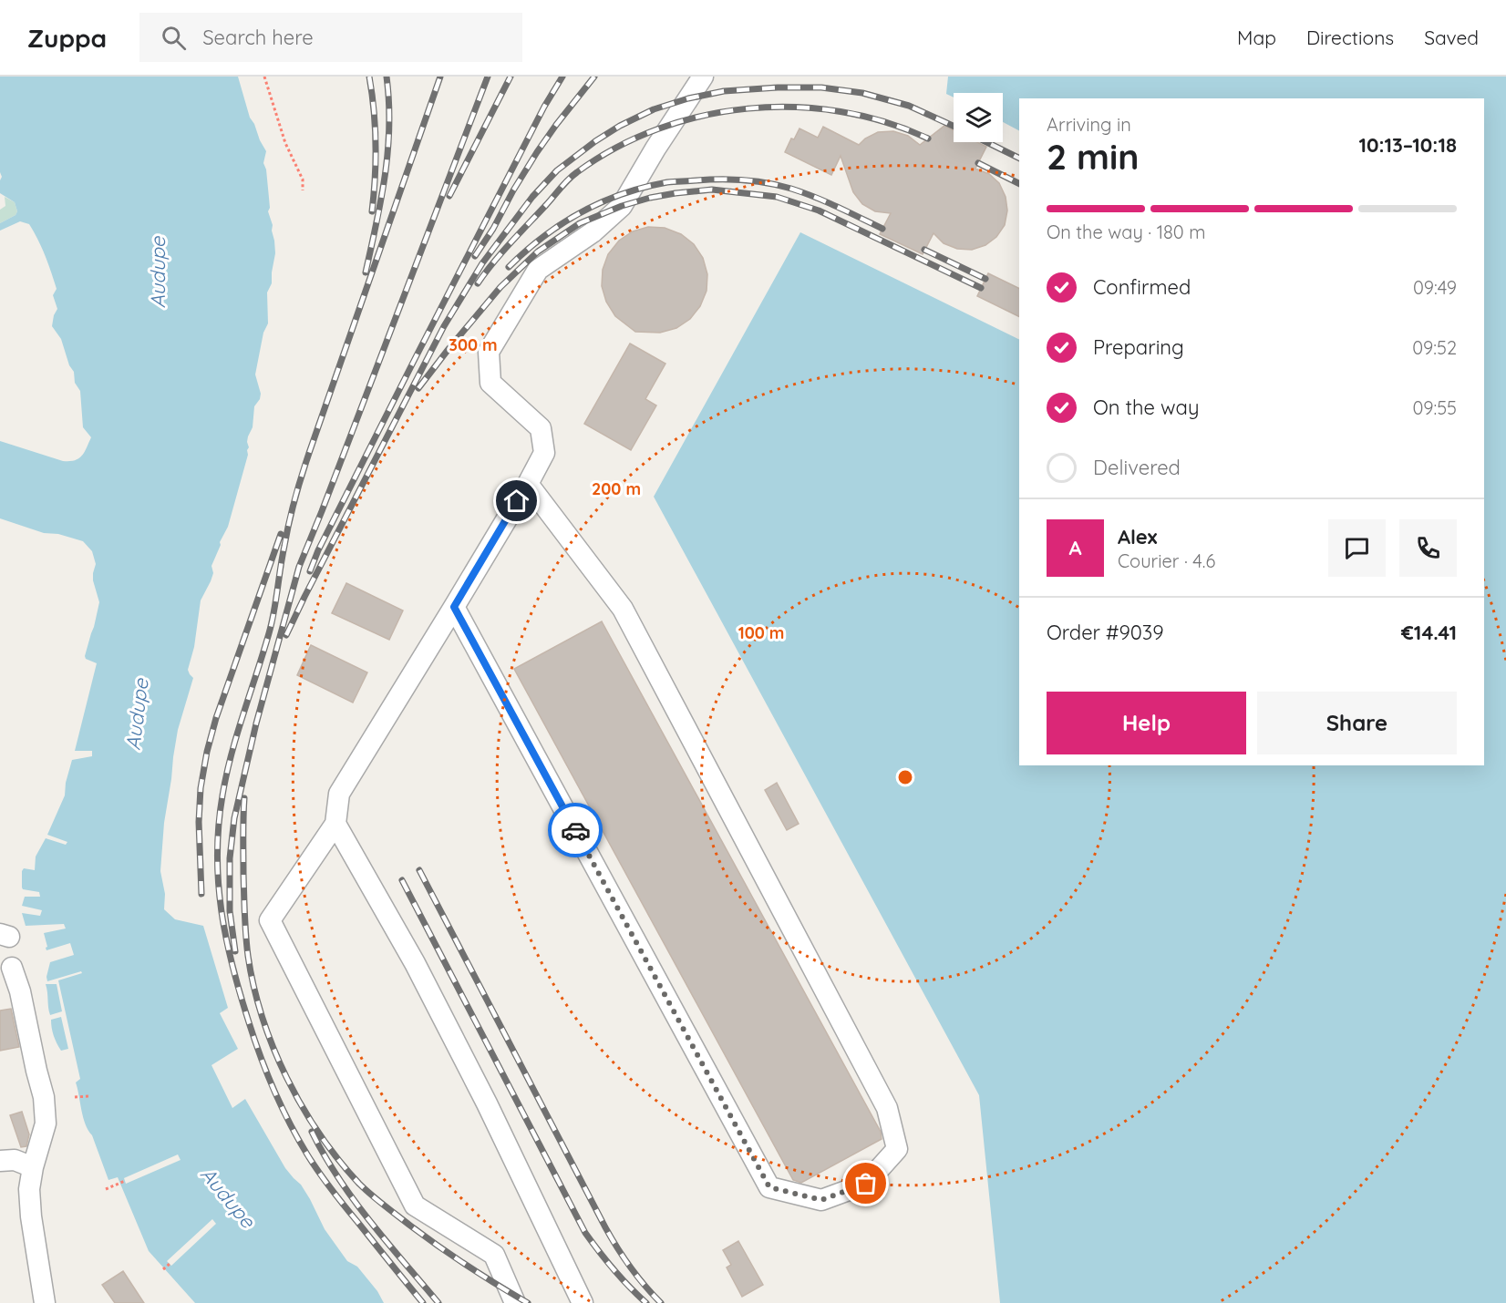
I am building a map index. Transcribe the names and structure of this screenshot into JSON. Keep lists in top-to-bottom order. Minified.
{"water":["Audupe"],"page":{"header":"Zuppa","search":"Search here","nav":["Map","Directions","Saved"],"heading":["2 min","Arriving in","10:13–10:18"],"panel":["Alex","Courier · 4.6","Order #9039","€14.41"],"bar":"On the way · 180 m","list":[["Confirmed","09:49"],["Preparing","09:52"],["On the way","09:55"],"Delivered"],"round":"A","buttons":["Help","Share"]},"rings":["300 m","200 m","100 m"]}
